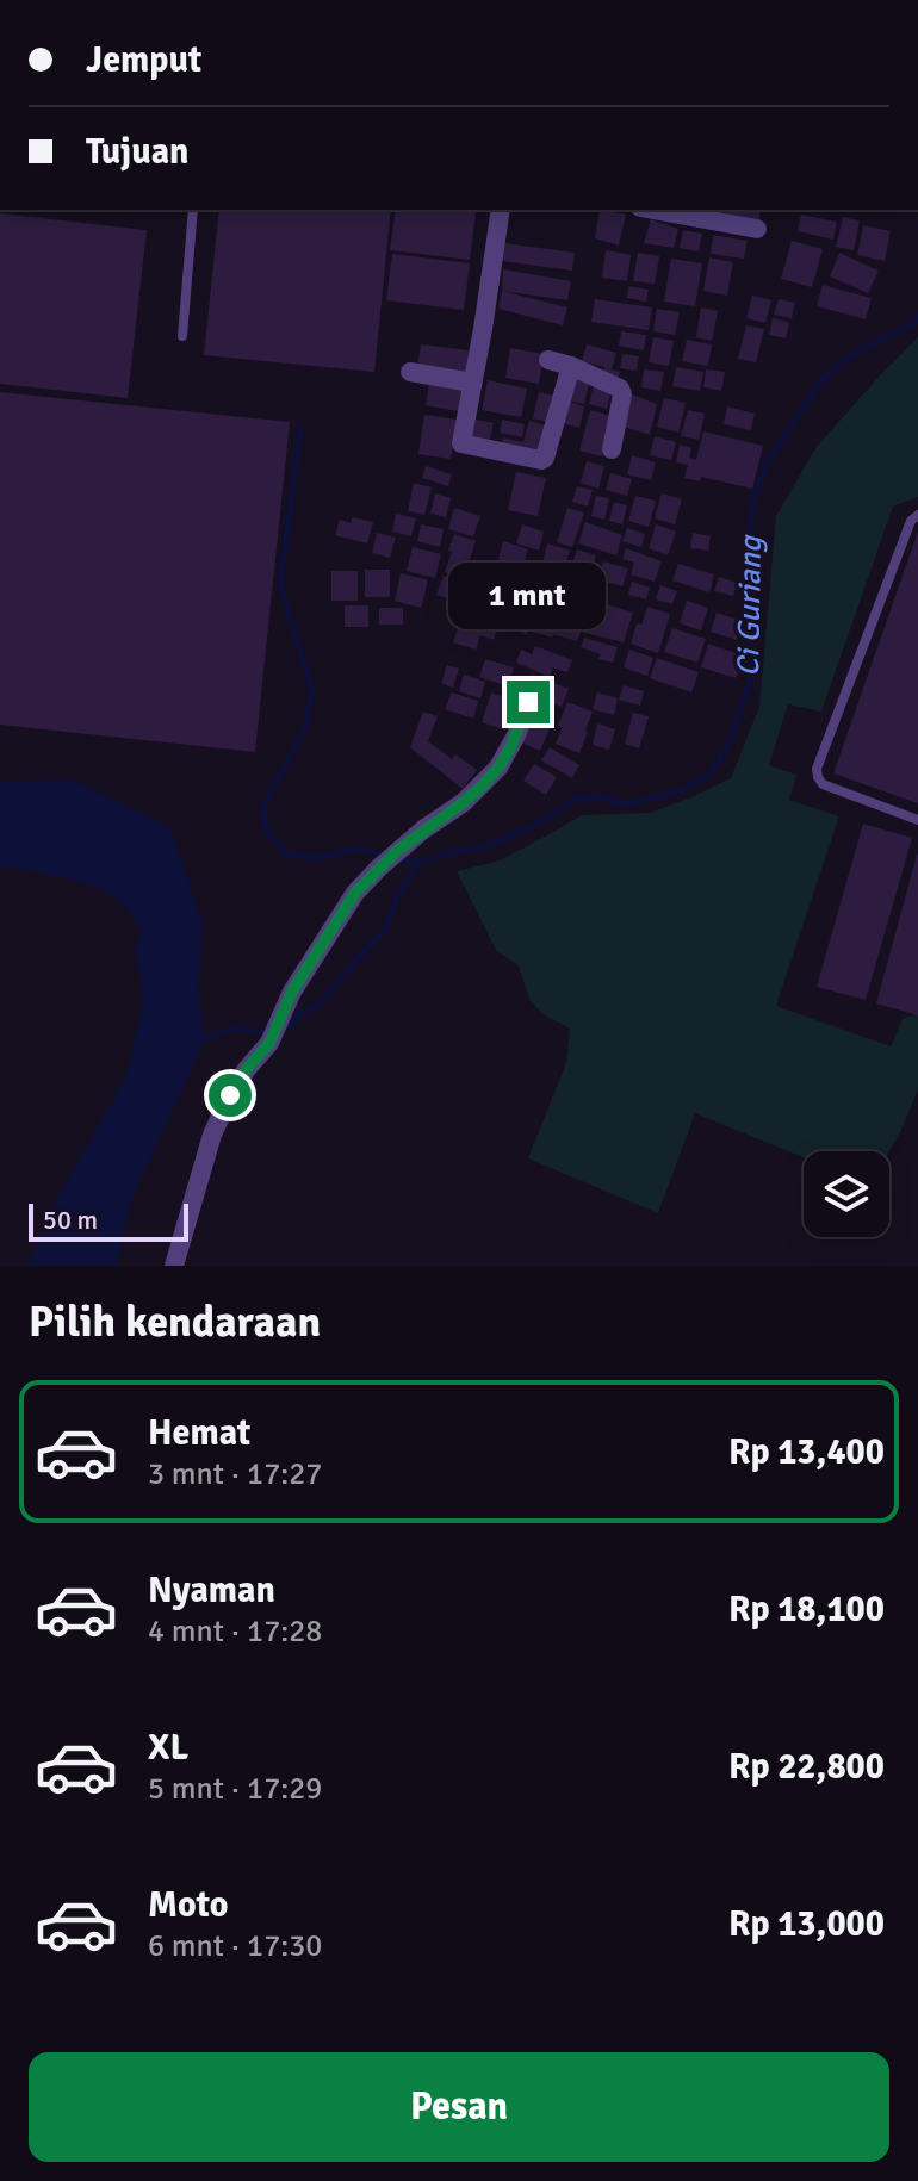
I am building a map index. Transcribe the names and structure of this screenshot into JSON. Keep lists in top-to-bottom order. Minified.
{"water":["Ci Guriang"],"scale_bar":"50 m","page":{"banner":["Jemput","Tujuan"],"bubble":"1 mnt","scale":"50 m","heading":"Pilih kendaraan","list":[{"name":"Hemat","note":"3 mnt · 17:27","value":"Rp 13,400"},{"name":"Nyaman","note":"4 mnt · 17:28","value":"Rp 18,100"},{"name":"XL","note":"5 mnt · 17:29","value":"Rp 22,800"},{"name":"Moto","note":"6 mnt · 17:30","value":"Rp 13,000"}],"buttons":"Pesan"}}
